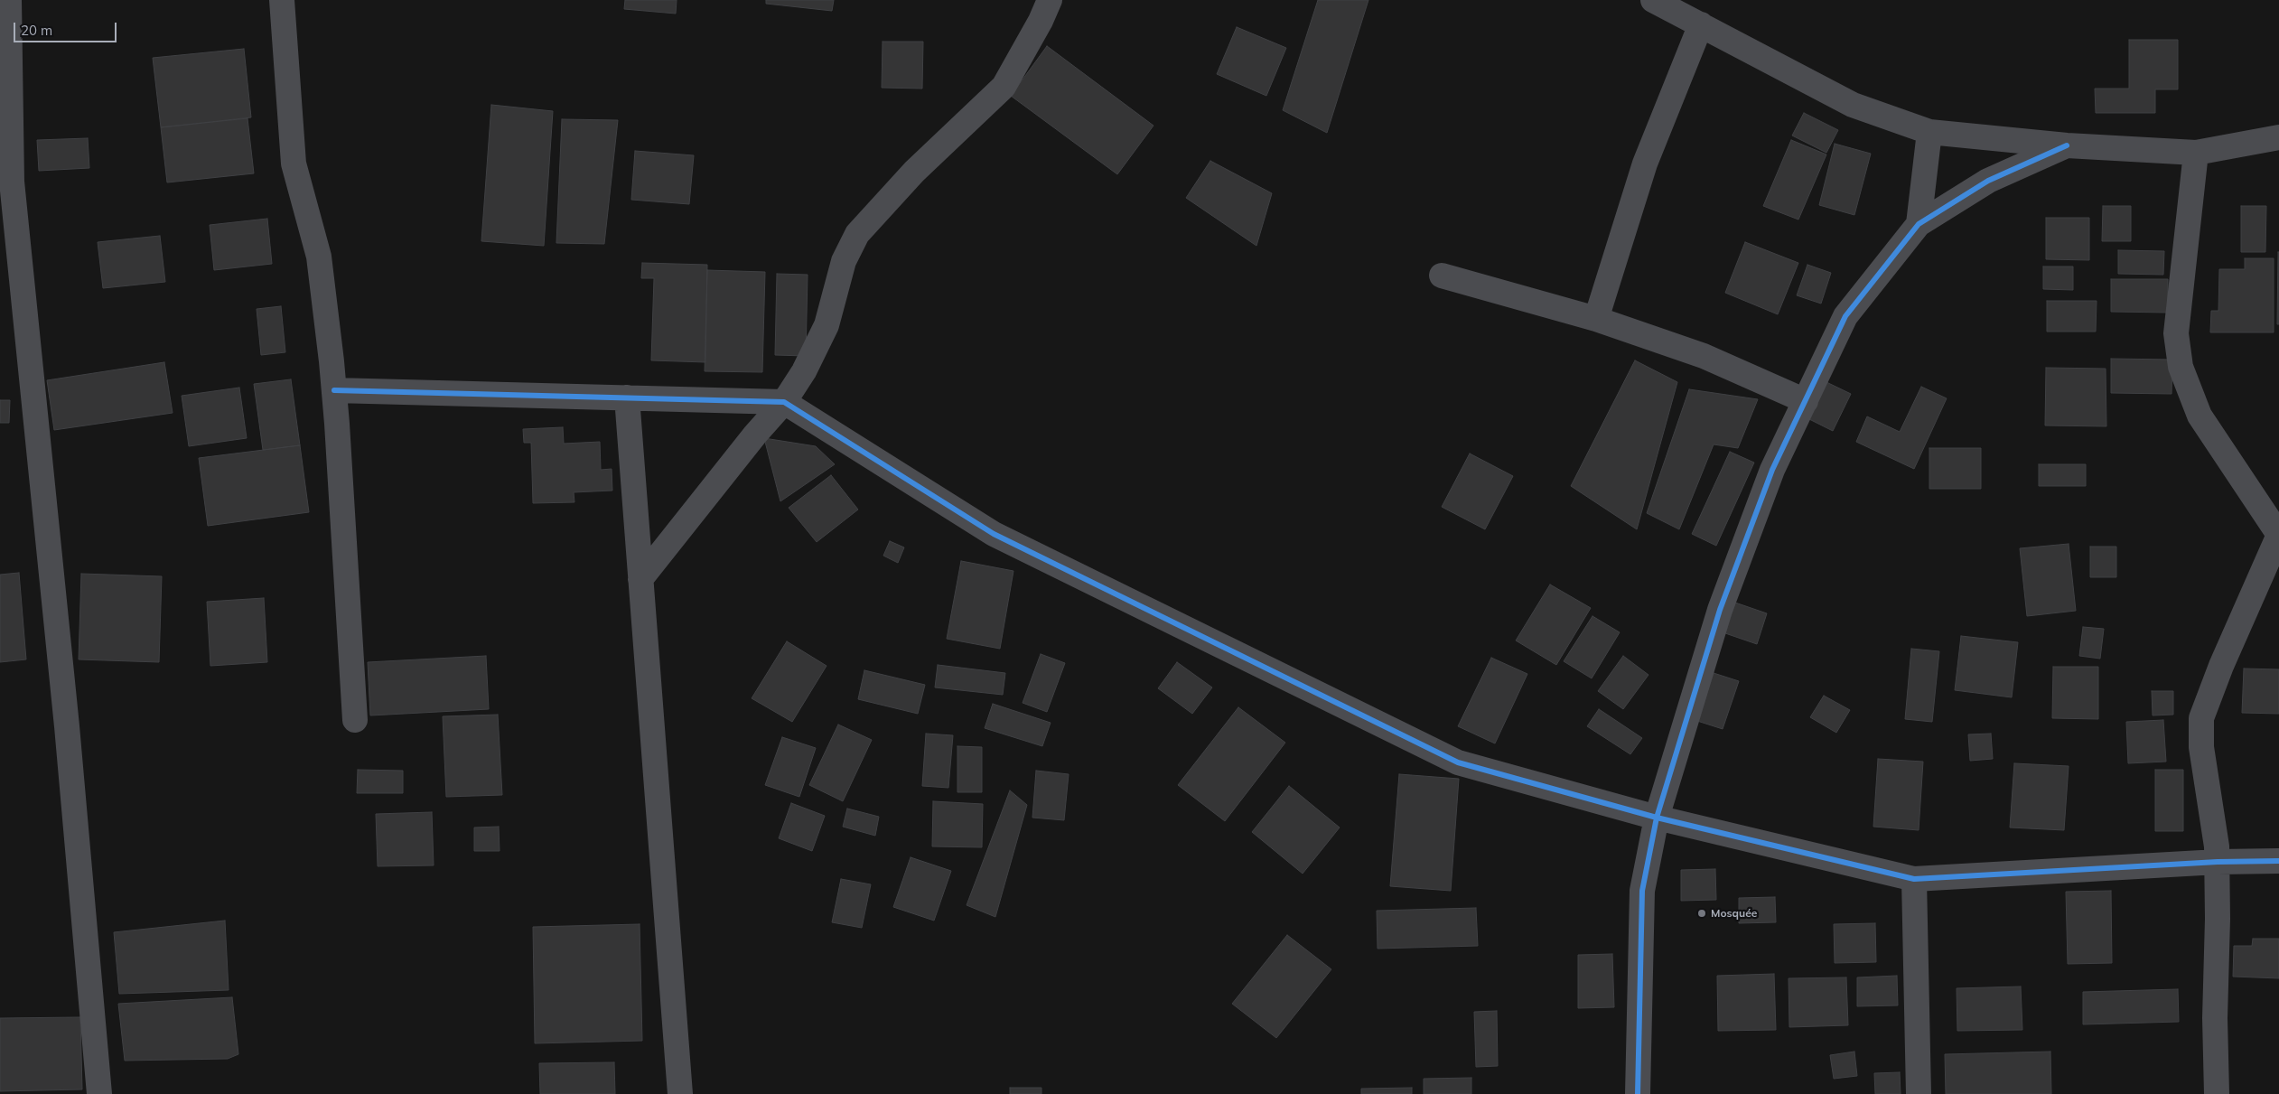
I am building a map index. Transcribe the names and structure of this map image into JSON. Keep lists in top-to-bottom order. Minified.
{"places":["Mosquée"],"scale_bar":"20 m"}
